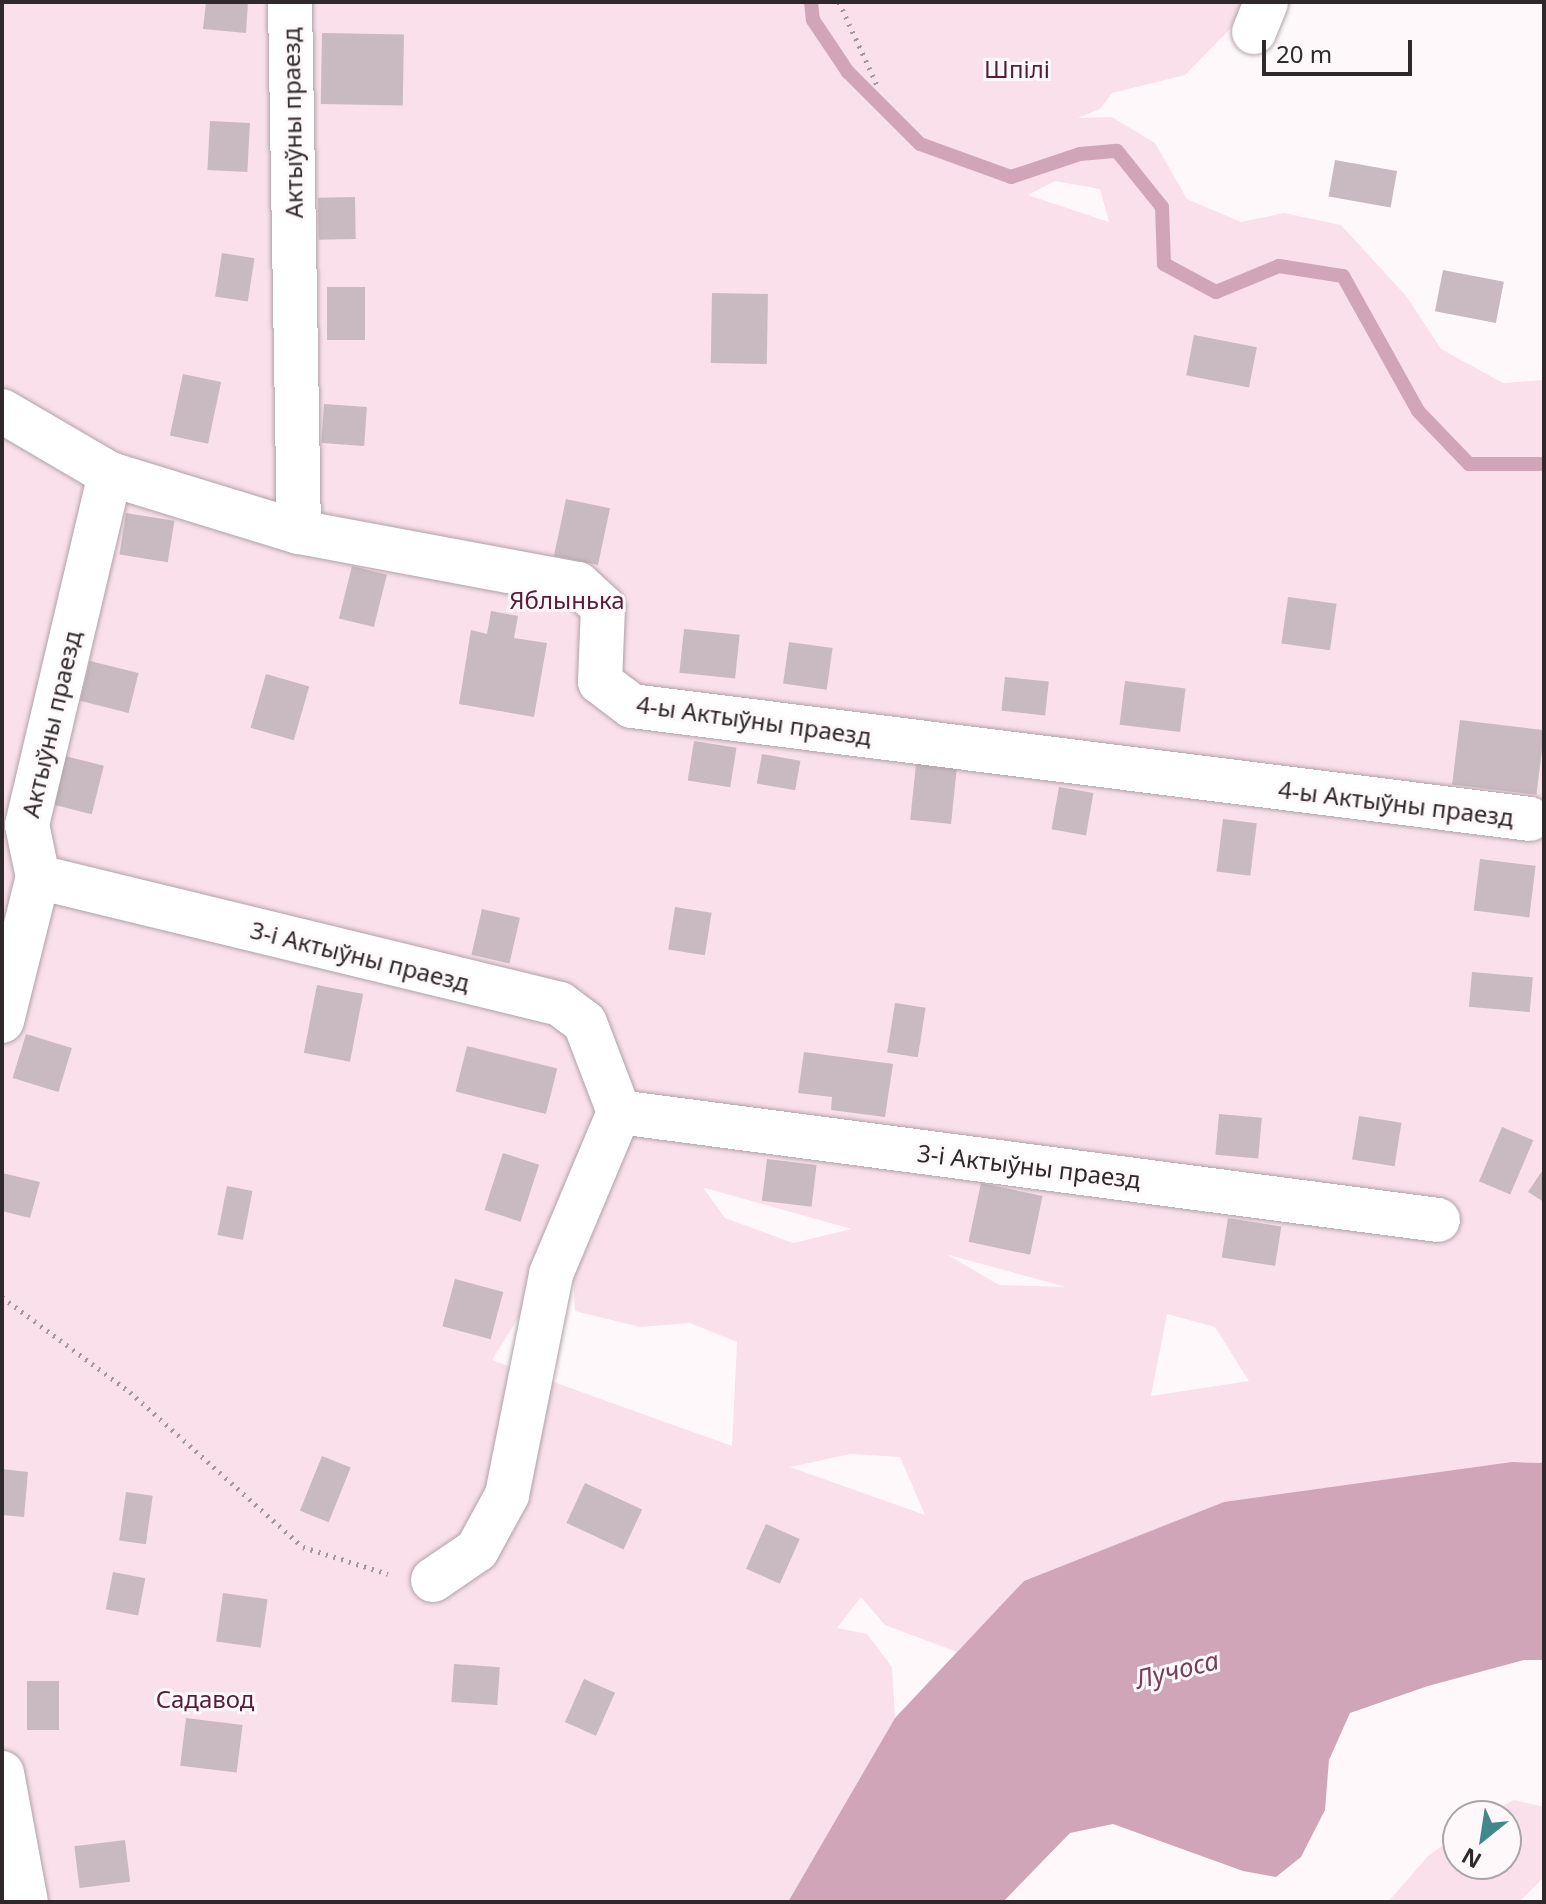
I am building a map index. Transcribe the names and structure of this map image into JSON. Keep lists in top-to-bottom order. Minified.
{"streets":{"lane":["Актыўны праезд","4-ы Актыўны праезд","3-і Актыўны праезд"]},"crossings":[["Актыўны праезд","4-ы Актыўны праезд"],["Актыўны праезд","3-і Актыўны праезд"]],"water":["Лучоса"],"parks":["Шпілі","Яблынька","Садавод"],"scale_bar":"20 m","north":"bottom left"}
